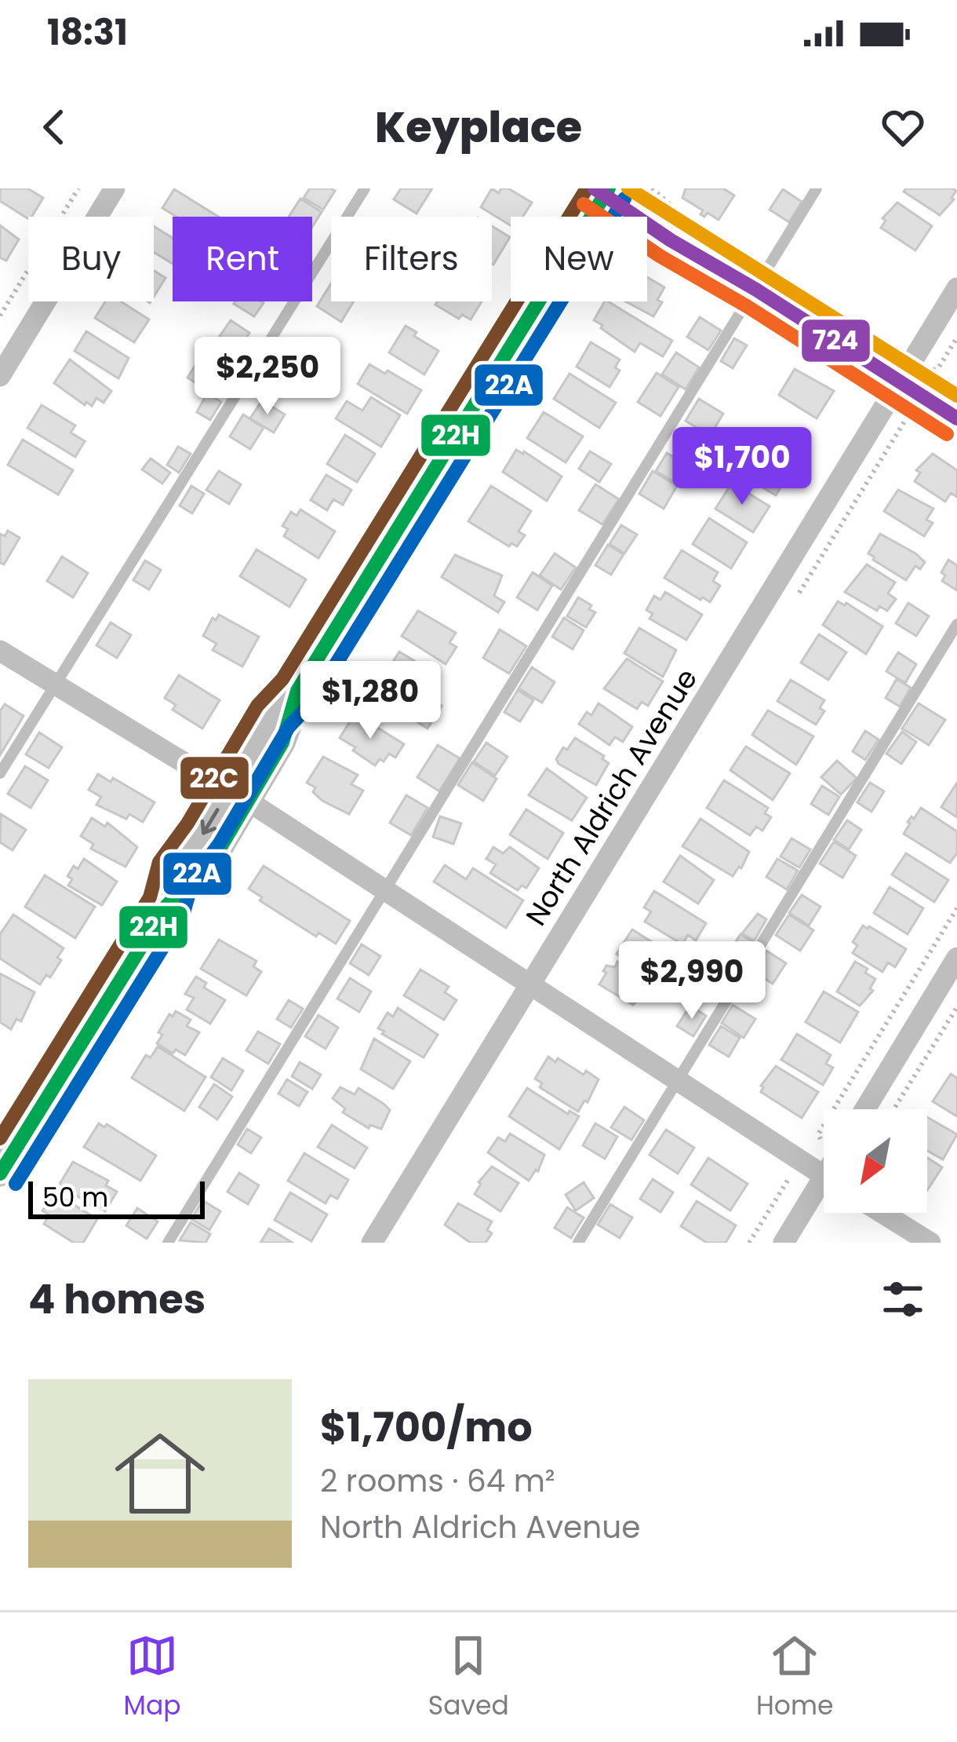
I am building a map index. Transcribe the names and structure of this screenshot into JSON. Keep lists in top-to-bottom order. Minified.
{"streets":{"street":["North Aldrich Avenue"]},"lines":["transit line 22H","transit line 22C","transit line 724","transit line 22A"],"scale_bar":"50 m","north":"bottom left","page":{"status":"18:31","header":"Keyplace","chip":["Buy","Rent","Filters","New"],"price":["$2,250","$1,700","$1,280","$2,990"],"scale":"50 m","heading":"4 homes","list":[{"name":"$1,700/mo","note":"2 rooms · 64 m² · North Aldrich Avenue"}],"tabs":["Map","Saved","Home"]}}
